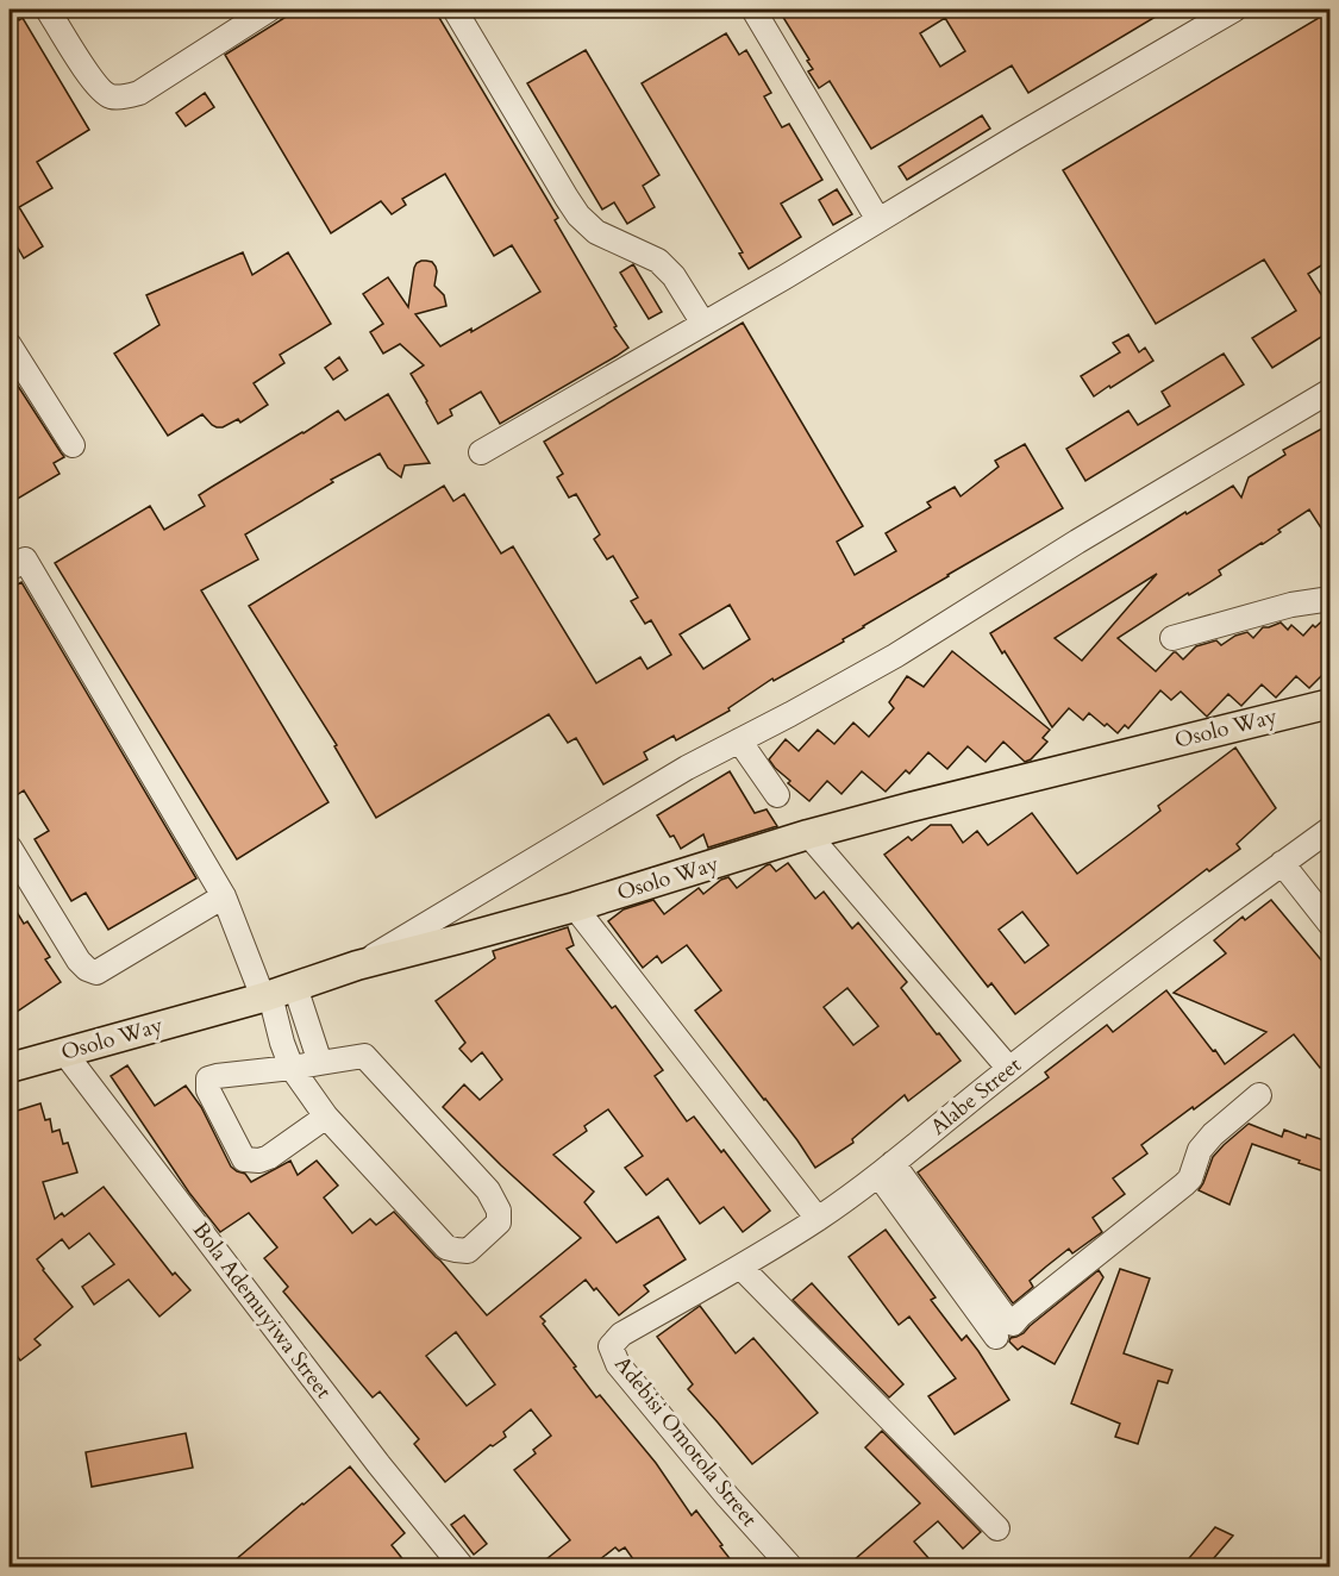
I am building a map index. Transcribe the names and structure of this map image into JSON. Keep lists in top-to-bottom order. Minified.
{"streets":{"main road":["Osolo Way"],"street":["Alabe Street","Bola Ademuyiwa Street","Adebisi Omotola Street"]},"crossings":[["Osolo Way","Bola Ademuyiwa Street"],["Alabe Street","Adebisi Omotola Street"]]}
